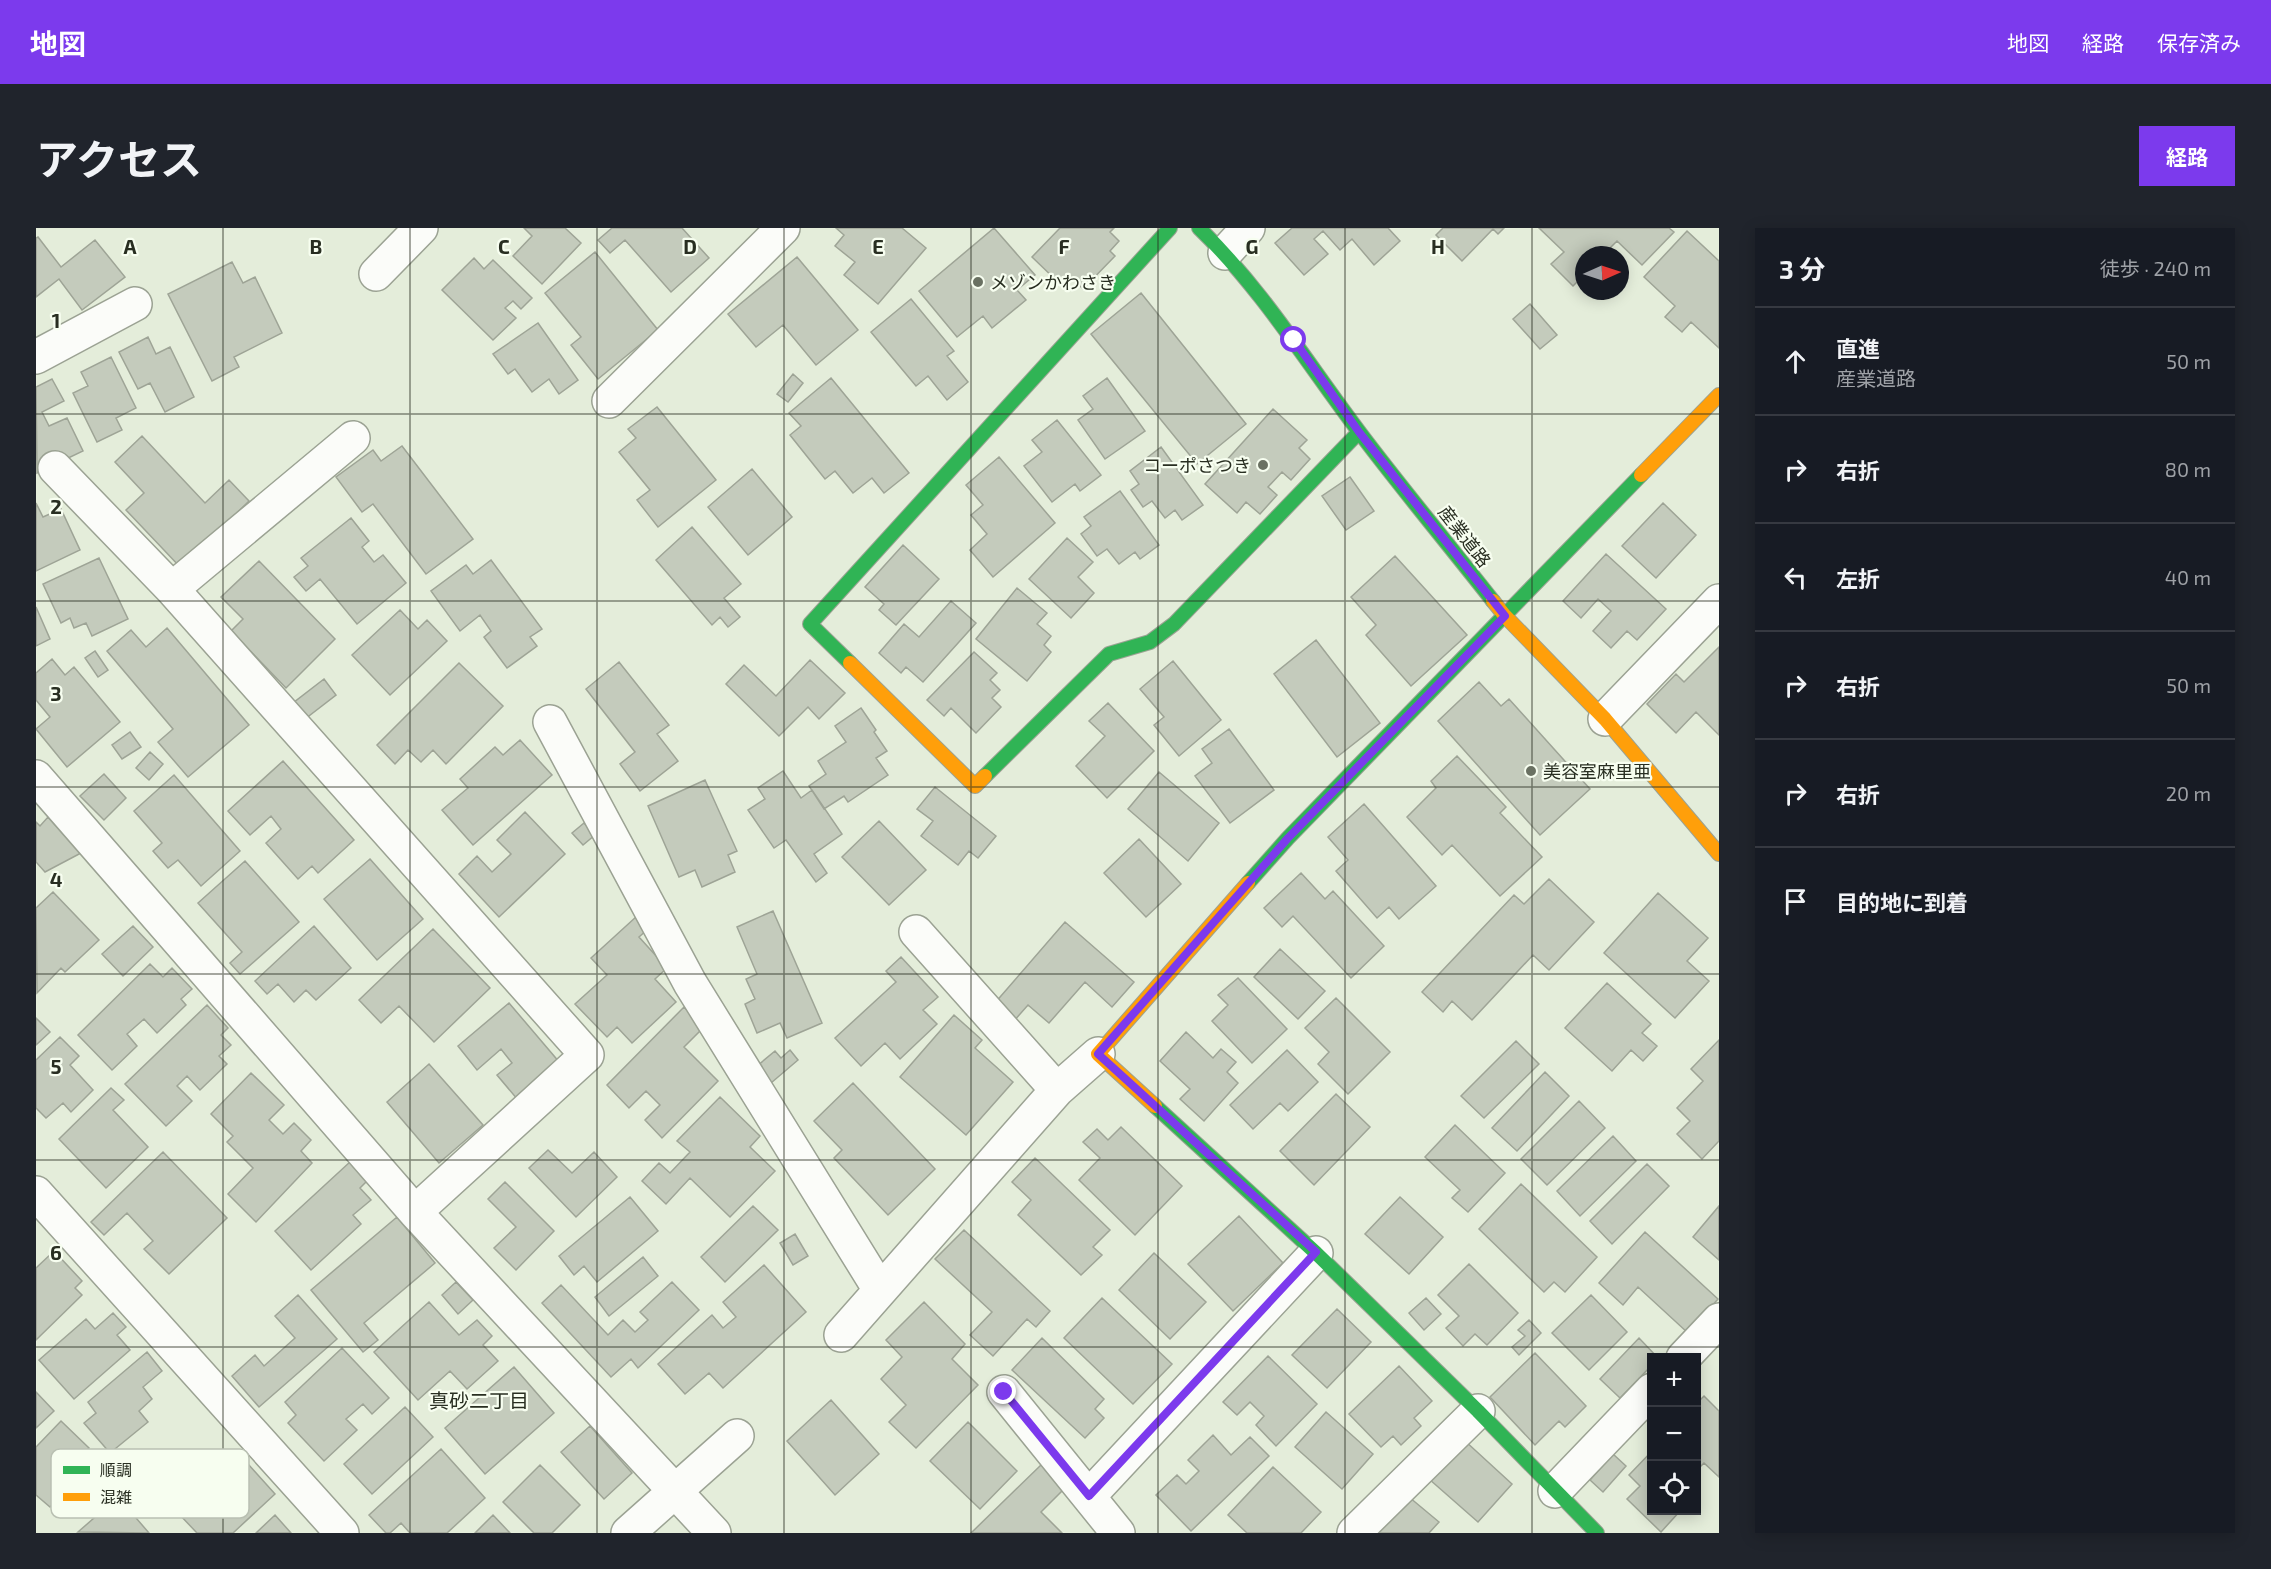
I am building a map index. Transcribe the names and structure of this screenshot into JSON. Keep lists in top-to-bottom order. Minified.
{"streets":{"street":["産業道路"]},"districts":["真砂二丁目"],"places":["メゾンかわさき","コーポさつき","美容室麻里亜"],"legend":["順調","混雑"],"north":"right","page":{"header":"地図","nav":["地図","経路","保存済み"],"title":"アクセス","buttons":"経路","heading":["3 分","徒歩 · 240 m"],"list":[["直進","産業道路","50 m"],["右折","80 m"],["左折","40 m"],["右折","50 m"],["右折","20 m"],"目的地に到着"],"map_buttons":["+","−"]},"grid":{"columns":["A","B","C","D","E","F","G","H"],"rows":["1","2","3","4","5","6"]}}
